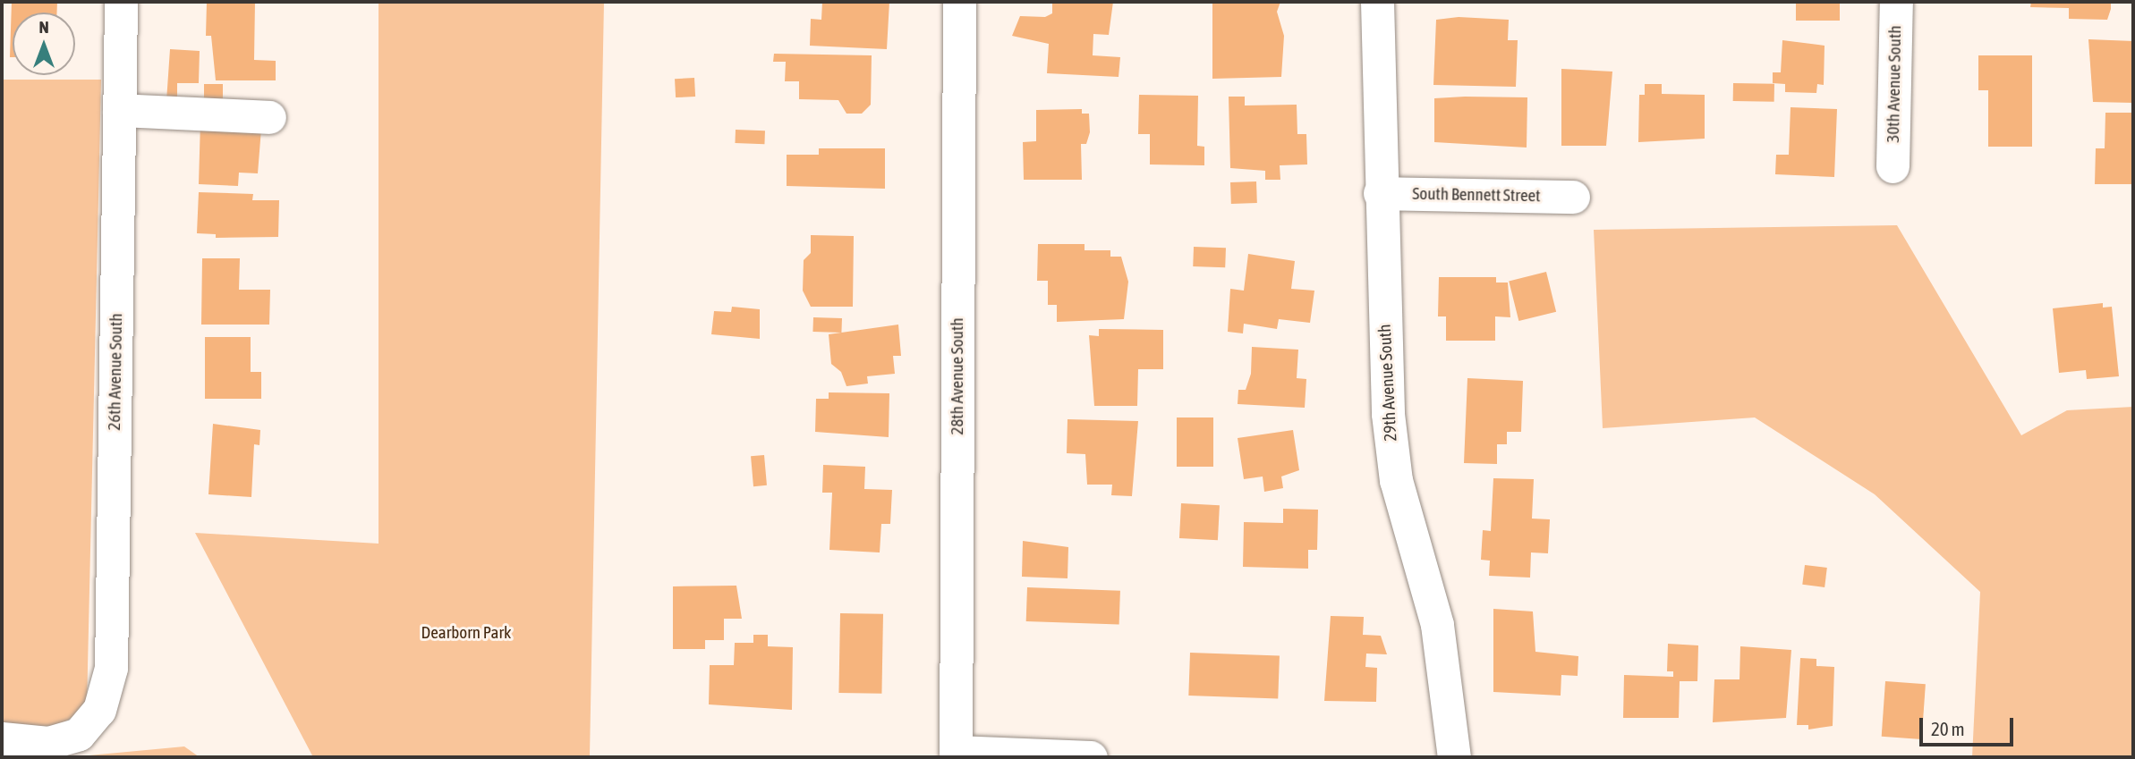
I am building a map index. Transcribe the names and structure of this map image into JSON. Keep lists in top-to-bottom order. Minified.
{"streets":{"street":["30th Avenue South","South Bennett Street","26th Avenue South","28th Avenue South","29th Avenue South"]},"crossings":[["South Bennett Street","29th Avenue South"]],"parks":["Dearborn Park"],"scale_bar":"20 m","north":"top"}
